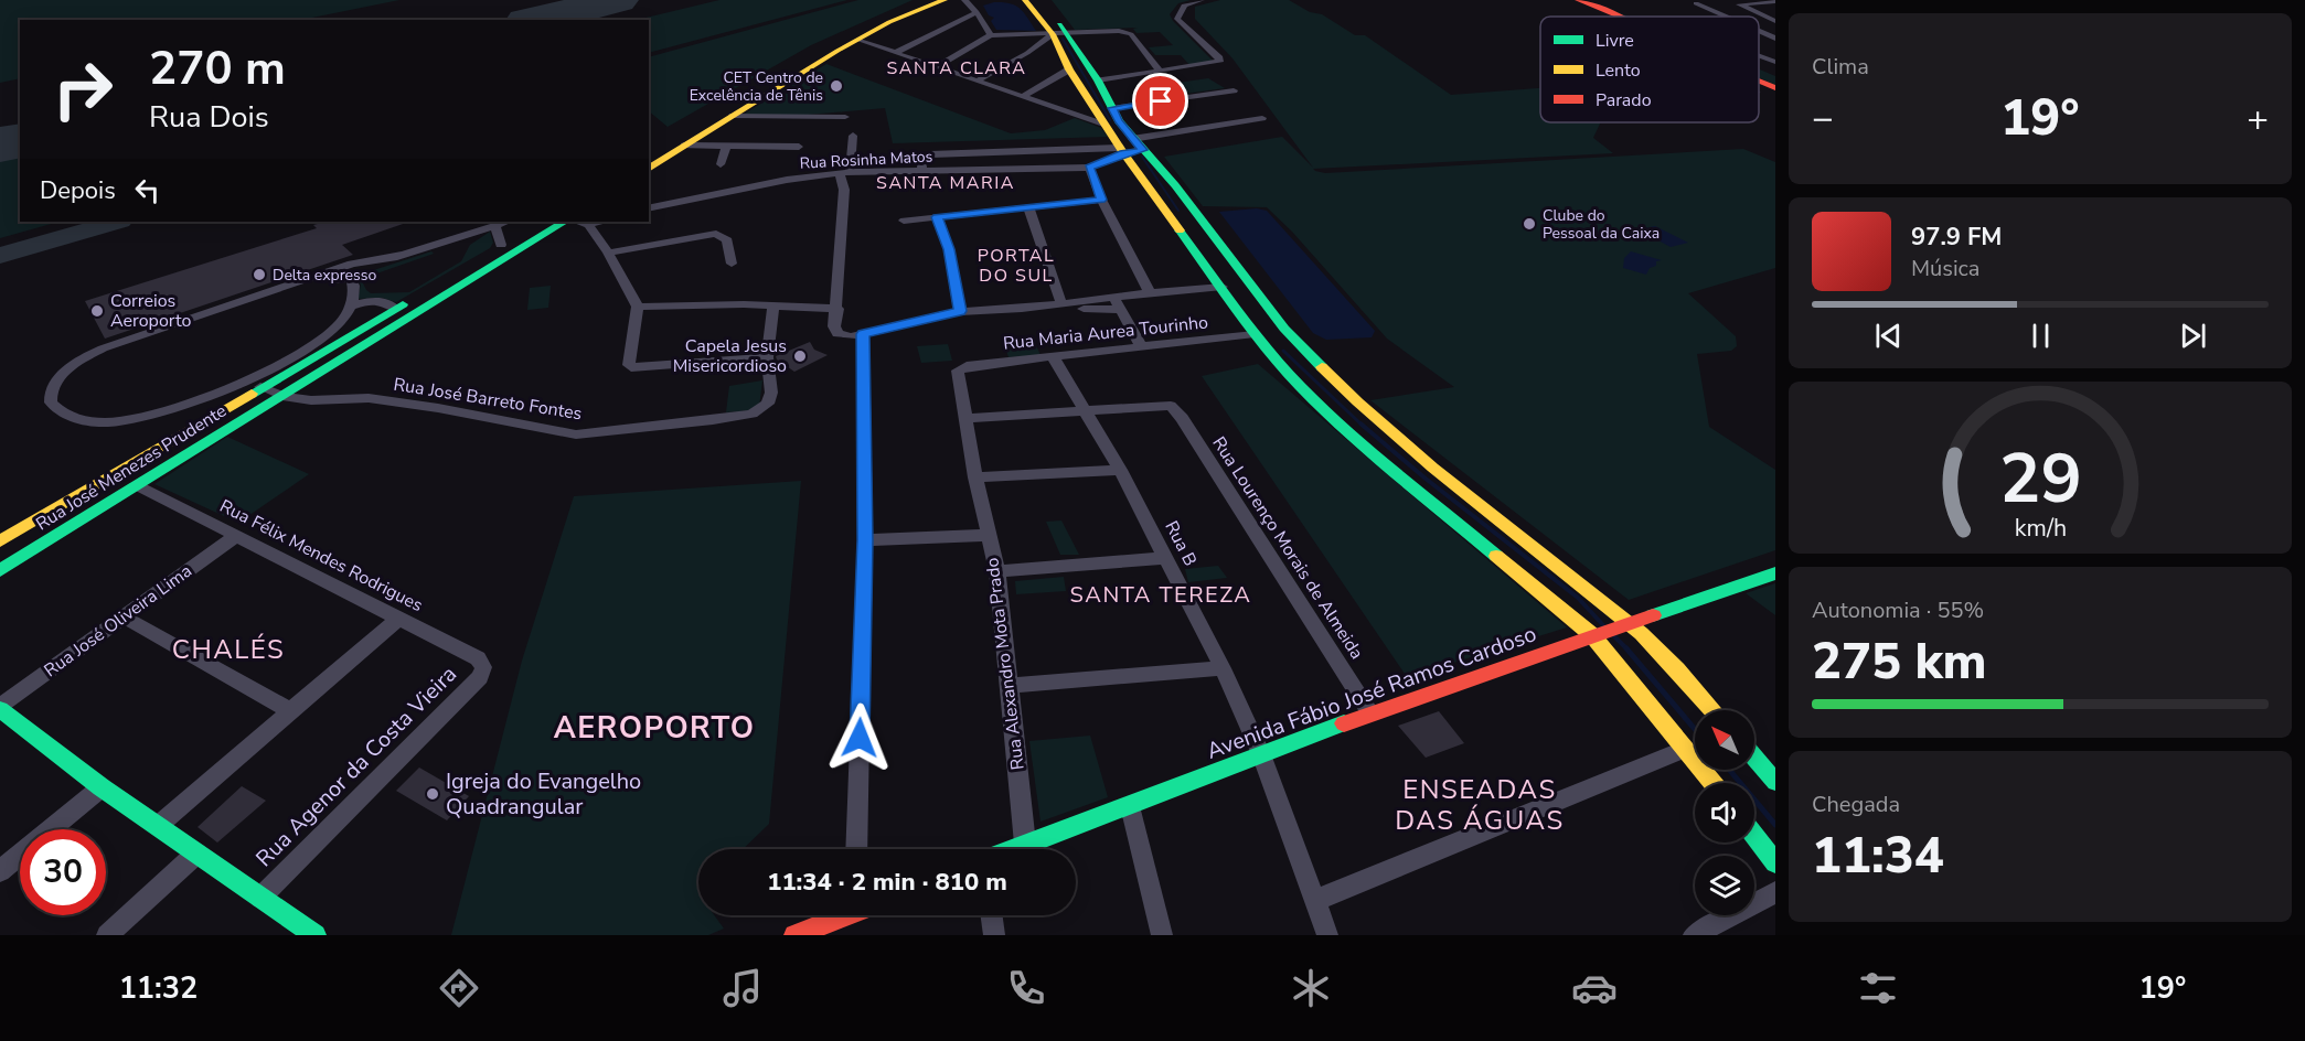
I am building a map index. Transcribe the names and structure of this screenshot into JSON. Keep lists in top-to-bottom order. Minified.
{"streets":{"street":["Rua Rosinha Matos","Rua Maria Aurea Tourinho","Rua José Barreto Fontes","Rua José Menezes Prudente","Rua B","Rua Lourenço Morais de Almeida","Rua Félix Mendes Rodrigues","Rua José Oliveira Lima","Rua Alexandro Mota Prado","Avenida Fábio José Ramos Cardoso","Rua Agenor da Costa Vieira"]},"crossings":[["Rua Maria Aurea Tourinho","Rua B"],["Rua Maria Aurea Tourinho","Rua Alexandro Mota Prado"],["Rua José Barreto Fontes","Rua José Menezes Prudente"],["Rua José Menezes Prudente","Rua Félix Mendes Rodrigues"],["Rua B","Rua Lourenço Morais de Almeida"],["Rua B","Avenida Fábio José Ramos Cardoso"],["Rua Lourenço Morais de Almeida","Avenida Fábio José Ramos Cardoso"],["Rua Félix Mendes Rodrigues","Rua José Oliveira Lima"],["Rua Félix Mendes Rodrigues","Rua Agenor da Costa Vieira"],["Rua Alexandro Mota Prado","Avenida Fábio José Ramos Cardoso"]],"districts":["SANTA CLARA","SANTA MARIA","PORTAL DO SUL","SANTA TEREZA","CHALÉS","AEROPORTO","ENSEADAS DAS ÁGUAS"],"places":["CET Centro de Excelência de Tênis","Clube do Pessoal da Caixa","Delta expresso","Correios Aeroporto","Capela Jesus Misericordioso","Igreja do Evangelho Quadrangular"],"legend":["Livre","Lento","Parado"],"north":"top left","page":{"tile":["Clima",["Autonomia · 55%","275 km"],["Chegada","11:34"]],"turn":["270 m","Rua Dois"],"heat":["−","19°","+"],"then":"Depois","song":["97.9 FM","Música"],"limit":"30","trip":"11:34 · 2 min · 810 m","tabs":["11:32","19°"],"gauge":["29","km/h"]}}
